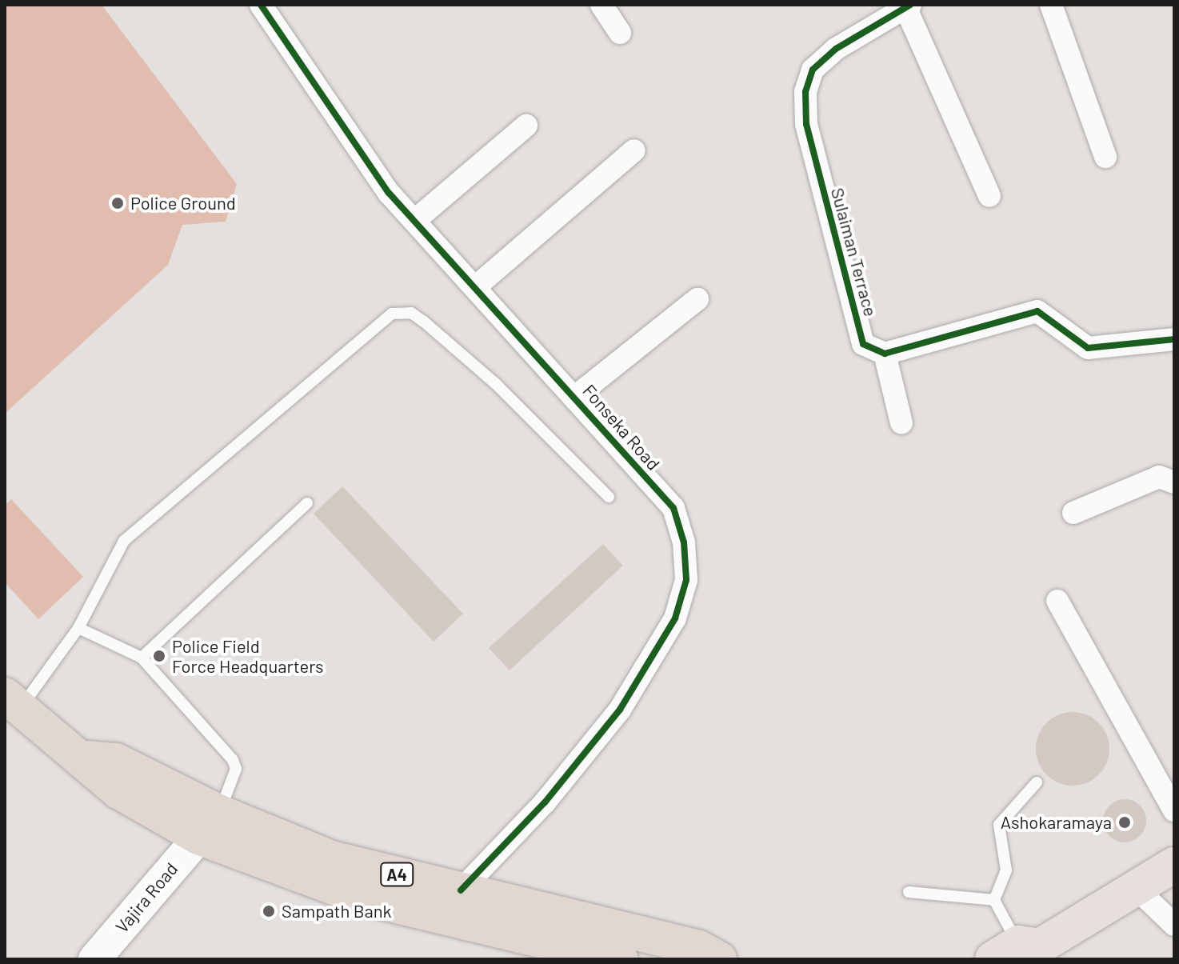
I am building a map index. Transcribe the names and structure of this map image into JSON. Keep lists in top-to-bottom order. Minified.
{"streets":{"highway":["A4"],"main road":["Vajira Road"],"street":["Sulaiman Terrace","Fonseka Road"]},"crossings":[["Fonseka Road","A4"],["A4","Vajira Road"]],"places":["Police Ground","Police Field Force Headquarters","Ashokaramaya","Sampath Bank"]}
